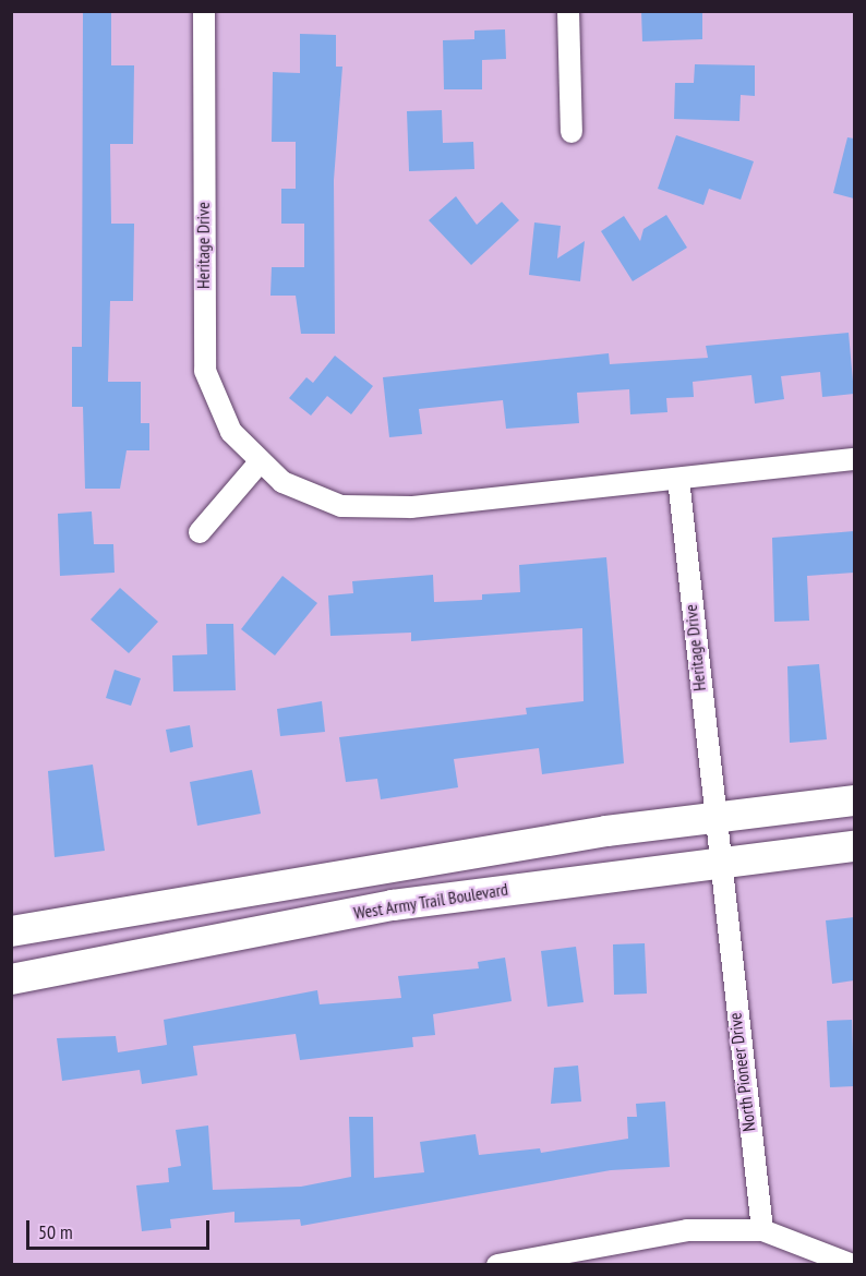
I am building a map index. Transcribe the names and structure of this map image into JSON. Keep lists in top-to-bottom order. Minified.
{"streets":{"main road":["West Army Trail Boulevard"],"street":["Heritage Drive","North Pioneer Drive"]},"crossings":[["Heritage Drive","North Pioneer Drive"],["West Army Trail Boulevard","North Pioneer Drive"]],"scale_bar":"50 m"}
